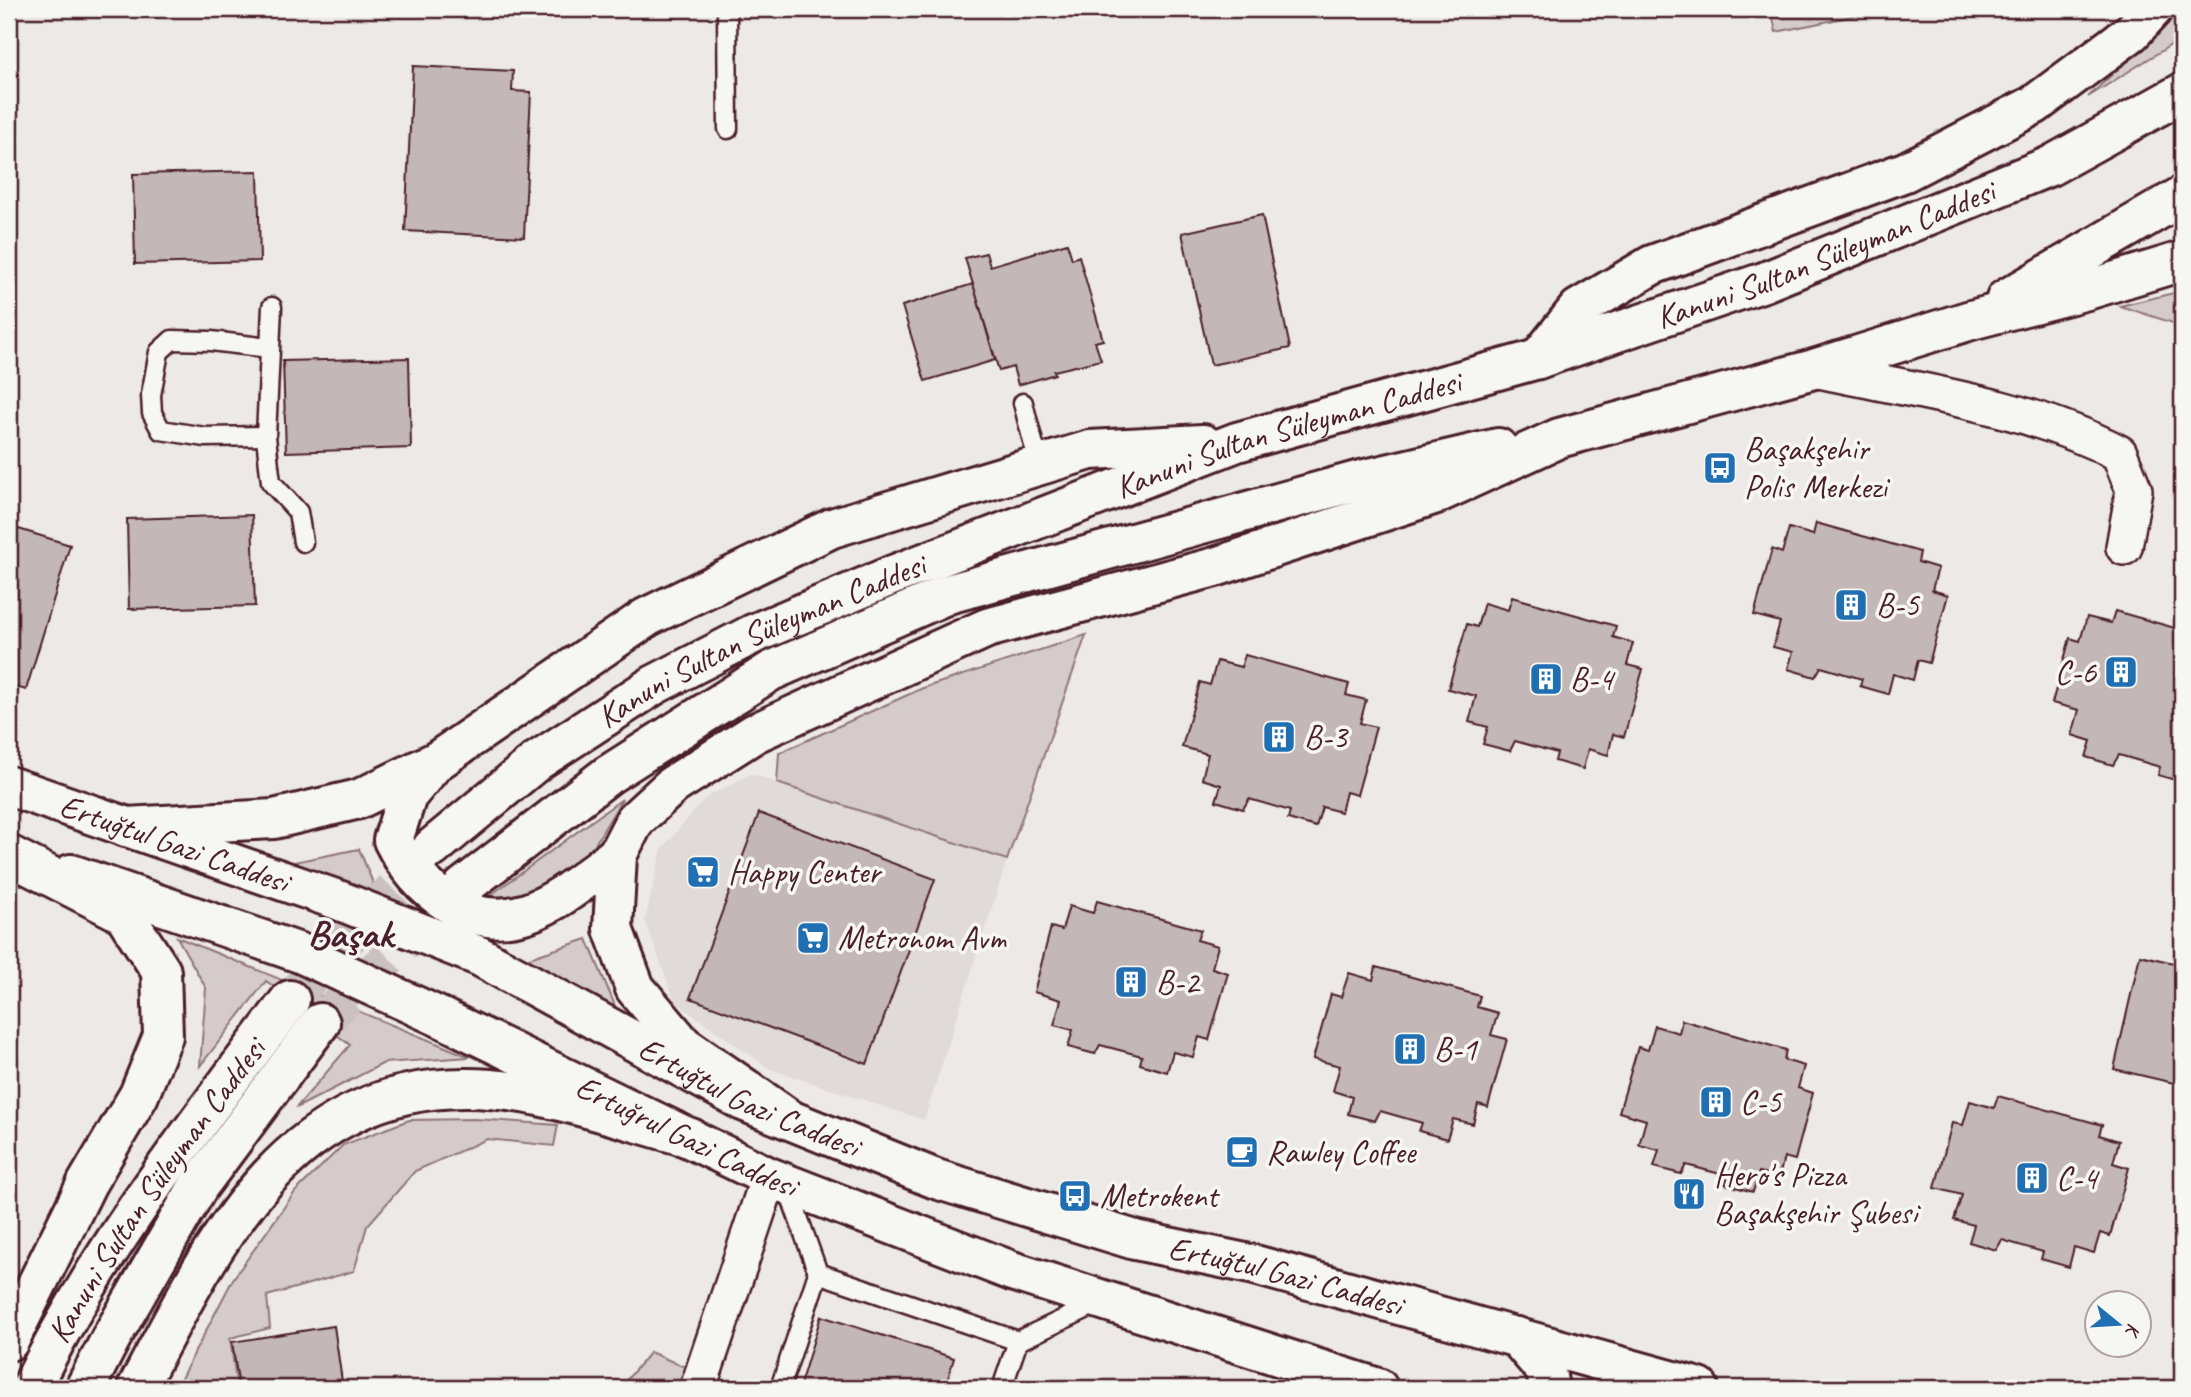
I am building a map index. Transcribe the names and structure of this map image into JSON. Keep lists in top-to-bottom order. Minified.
{"streets":{"main road":["Kanuni Sultan Süleyman Caddesi","Ertuğtul Gazi Caddesi","Ertuğrul Gazi Caddesi"]},"districts":["Başak"],"places":{"bus stop":["Başakşehir Polis Merkezi","Metrokent"],"building":["B-5","C-6","B-4","B-3","B-2","B-1","C-5","C-4"],"supermarket":["Happy Center","Metronom Avm"],"cafe":["Rawley Coffee"],"restaurant":["Hero's Pizza Başakşehir Şubesi"]},"north":"right"}
